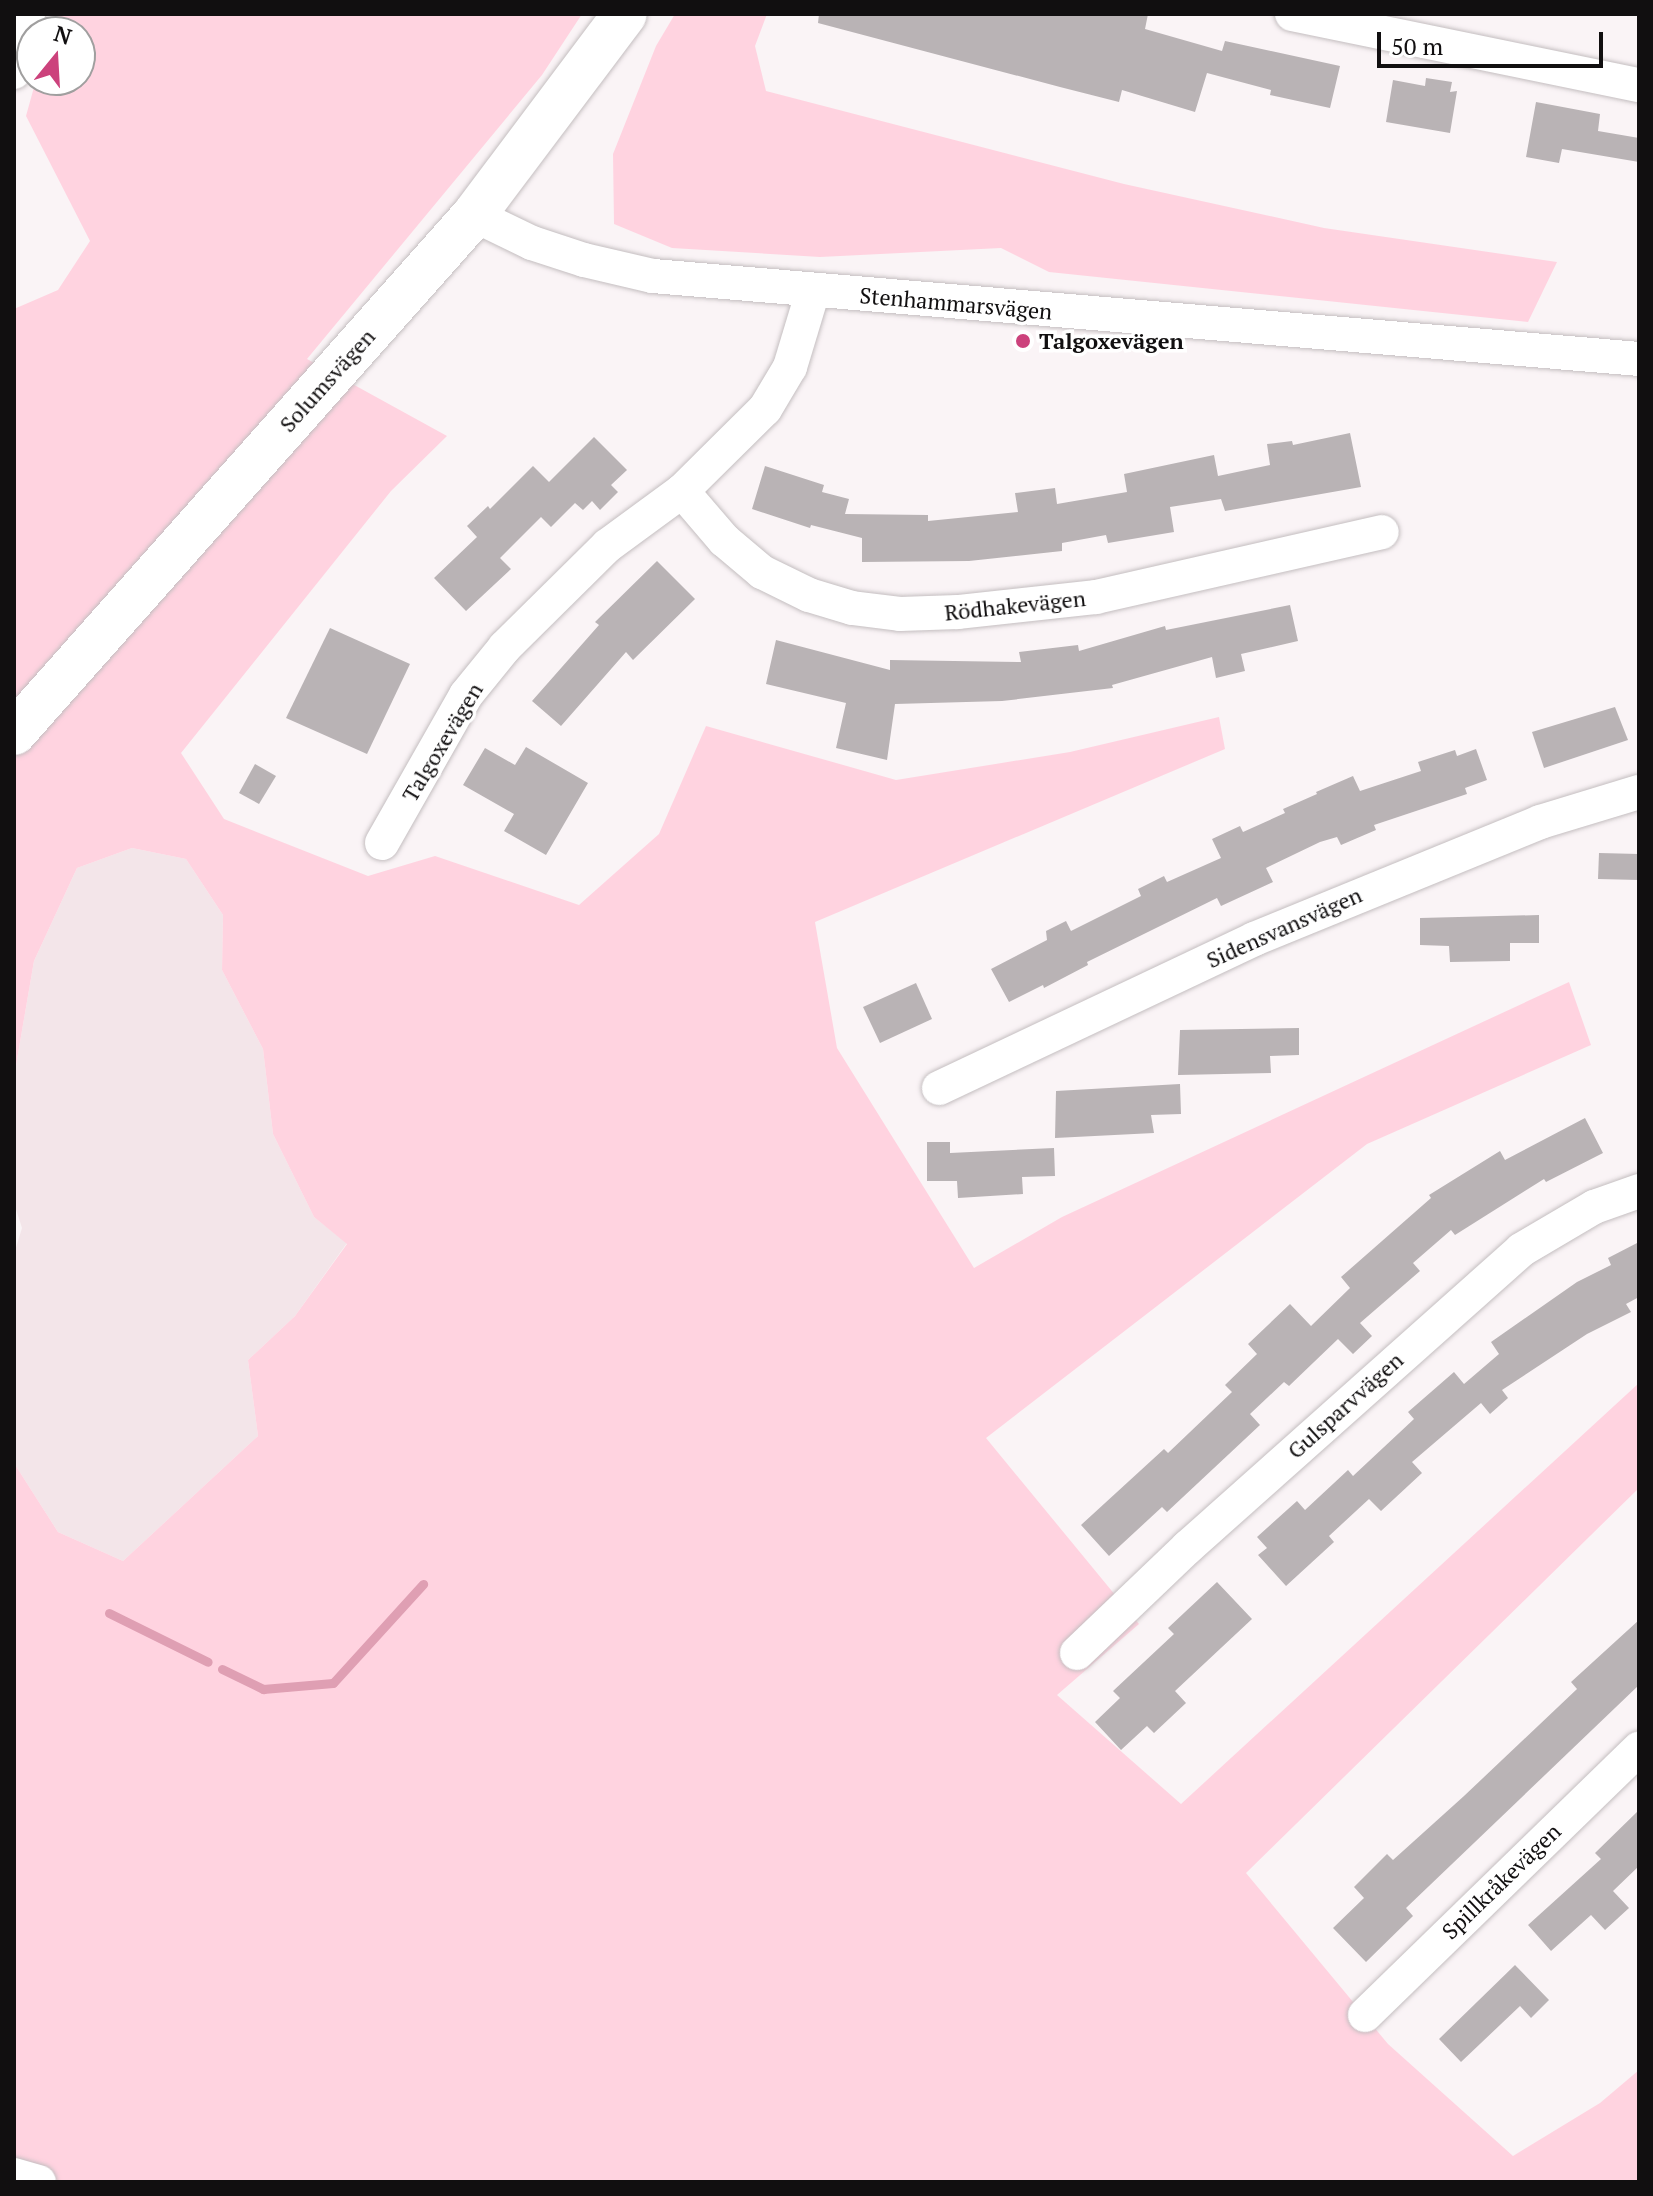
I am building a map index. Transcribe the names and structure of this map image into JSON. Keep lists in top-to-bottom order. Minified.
{"streets":{"main road":["Solumsvägen"],"street":["Stenhammarsvägen","Rödhakevägen","Talgoxevägen","Sidensvansvägen","Gulsparvvägen","Spillkråkevägen"]},"crossings":[["Stenhammarsvägen","Solumsvägen"],["Stenhammarsvägen","Talgoxevägen"],["Rödhakevägen","Talgoxevägen"]],"places":["Talgoxevägen"],"scale_bar":"50 m","north":"top"}
